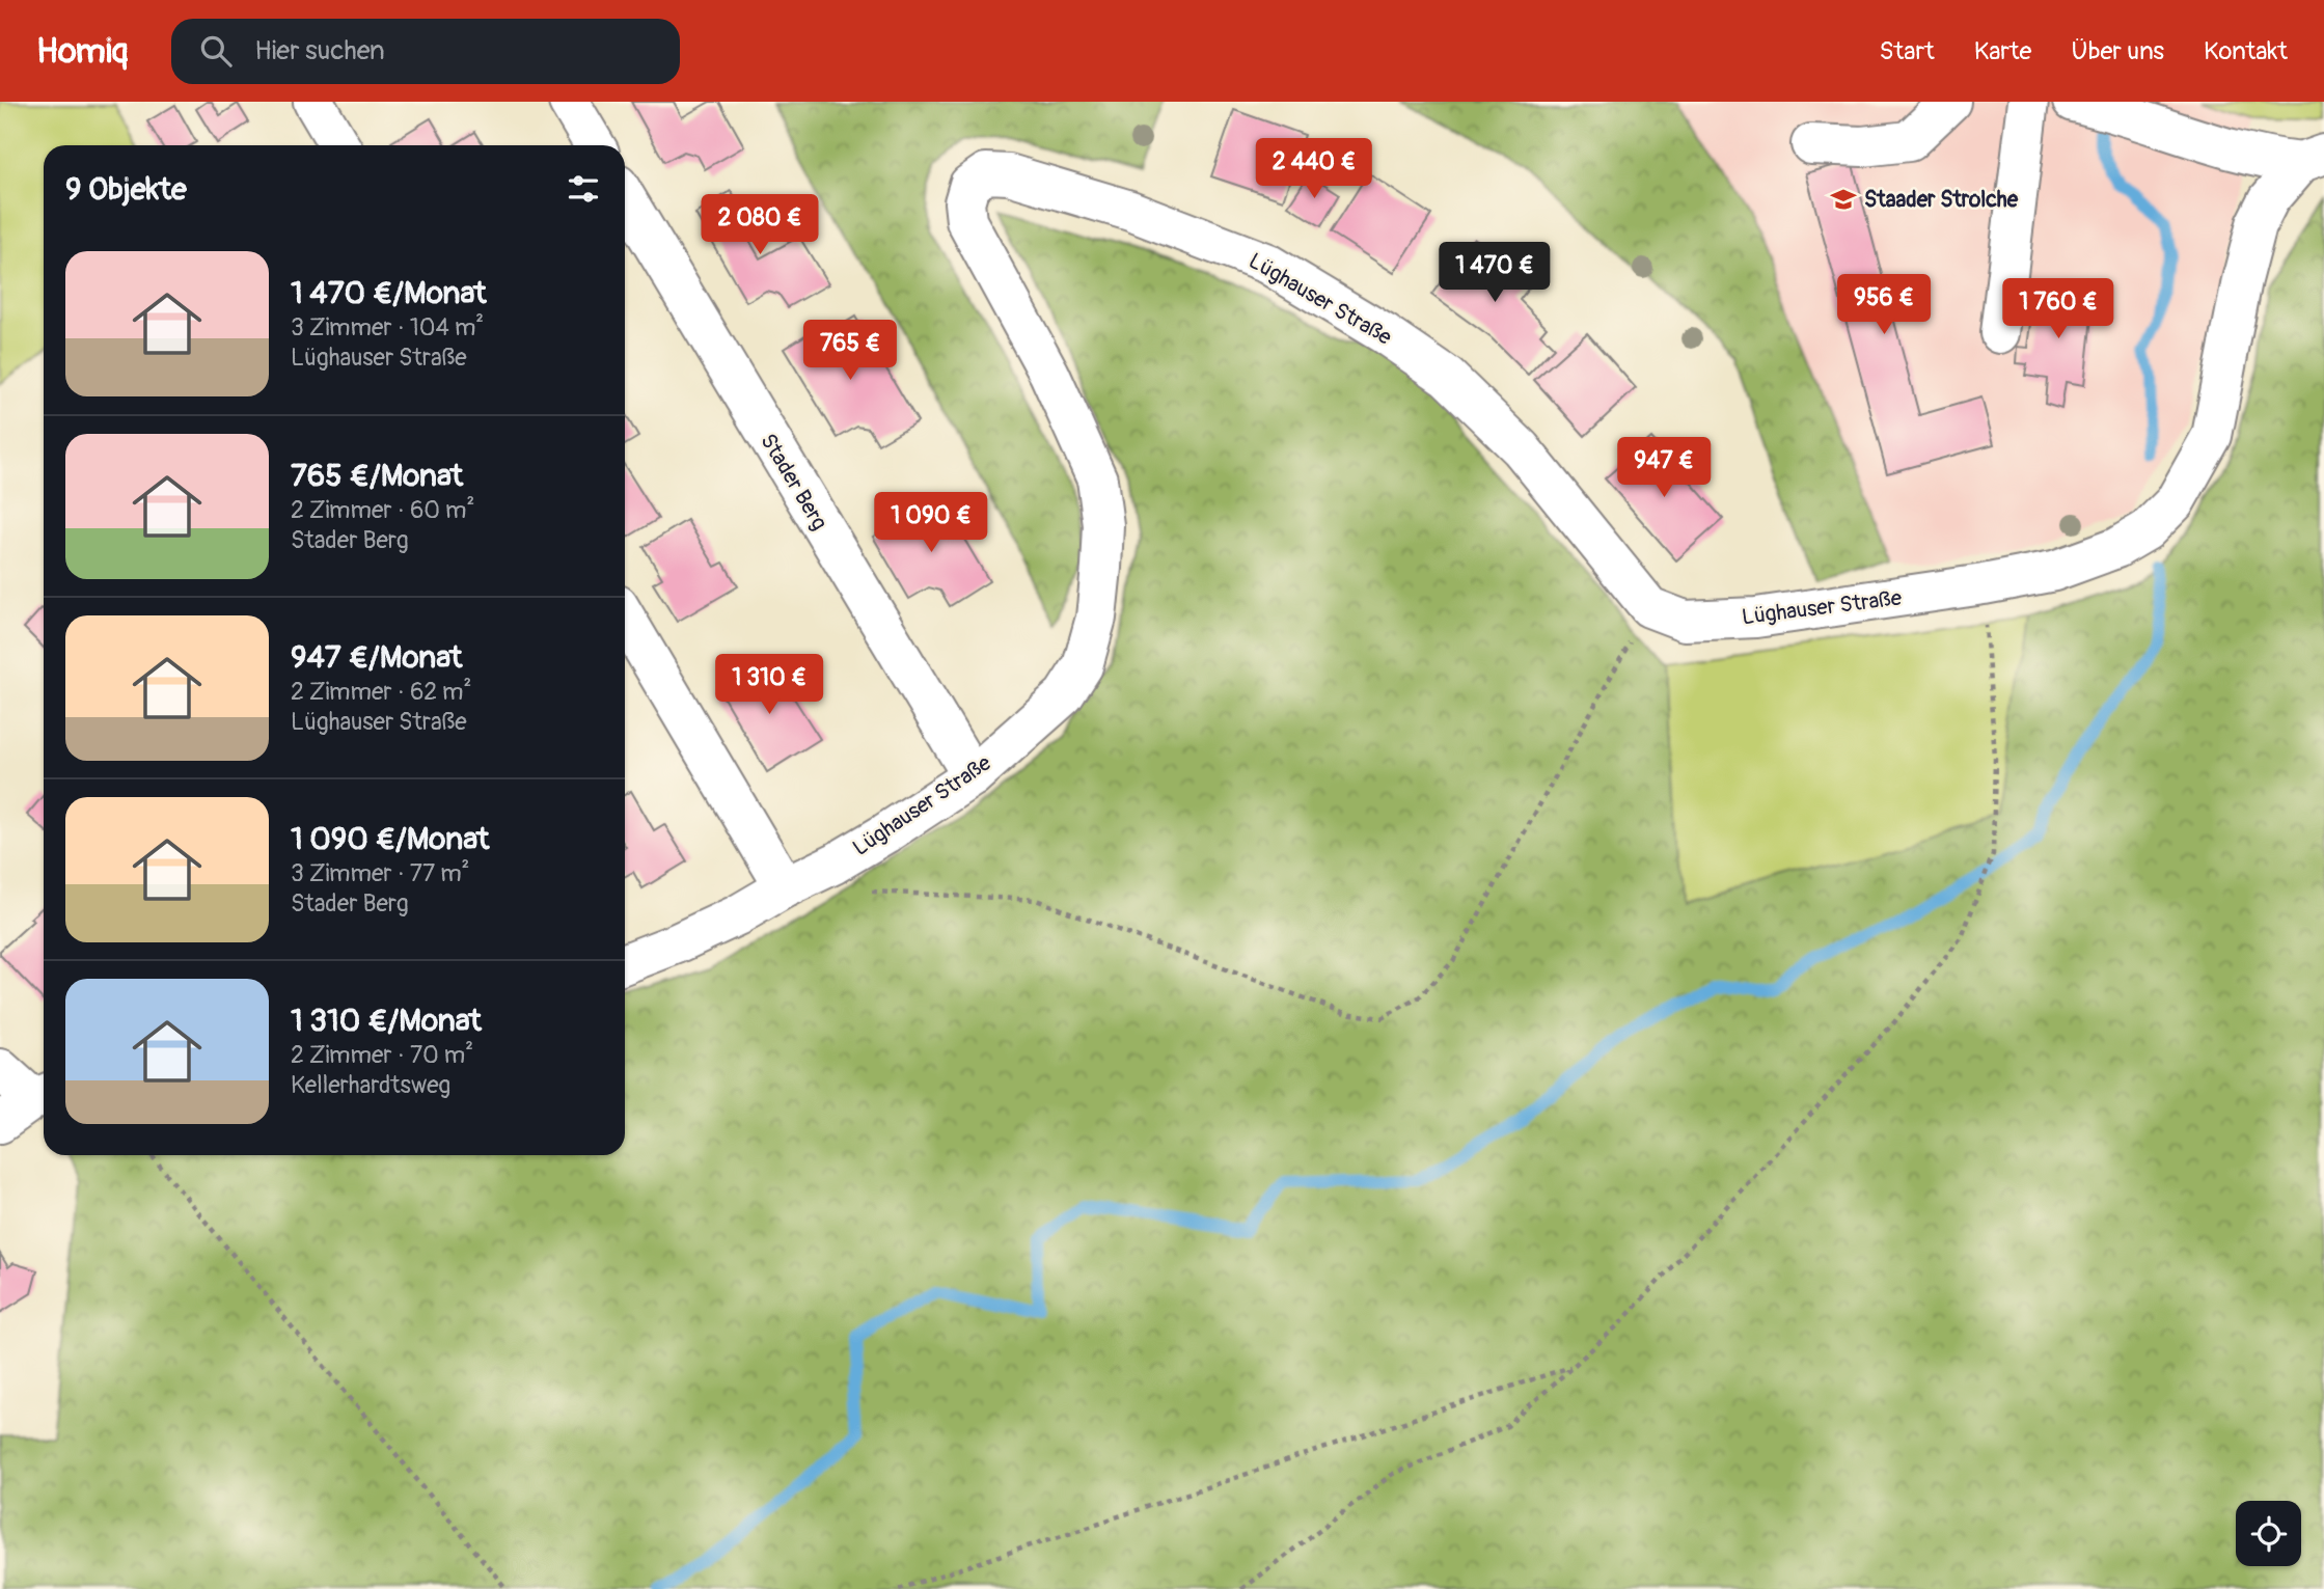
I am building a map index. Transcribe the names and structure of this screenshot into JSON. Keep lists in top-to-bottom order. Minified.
{"streets":{"street":["Lüghauser Straße","Stader Berg"]},"crossings":[["Lüghauser Straße","Stader Berg"]],"places":{"school or university":["Staader Strolche"]},"page":{"header":"Homiq","search":"Hier suchen","nav":["Start","Karte","Über uns","Kontakt"],"price":["2 440 €","2 080 €","1 470 €","956 €","1 760 €","765 €","947 €","1 090 €","1 310 €"],"heading":"9 Objekte","list":[{"name":"1 470 €/Monat","note":"3 Zimmer · 104 m² · Lüghauser Straße"},{"name":"765 €/Monat","note":"2 Zimmer · 60 m² · Stader Berg"},{"name":"947 €/Monat","note":"2 Zimmer · 62 m² · Lüghauser Straße"},{"name":"1 090 €/Monat","note":"3 Zimmer · 77 m² · Stader Berg"},{"name":"1 310 €/Monat","note":"2 Zimmer · 70 m² · Kellerhardtsweg"}]}}
